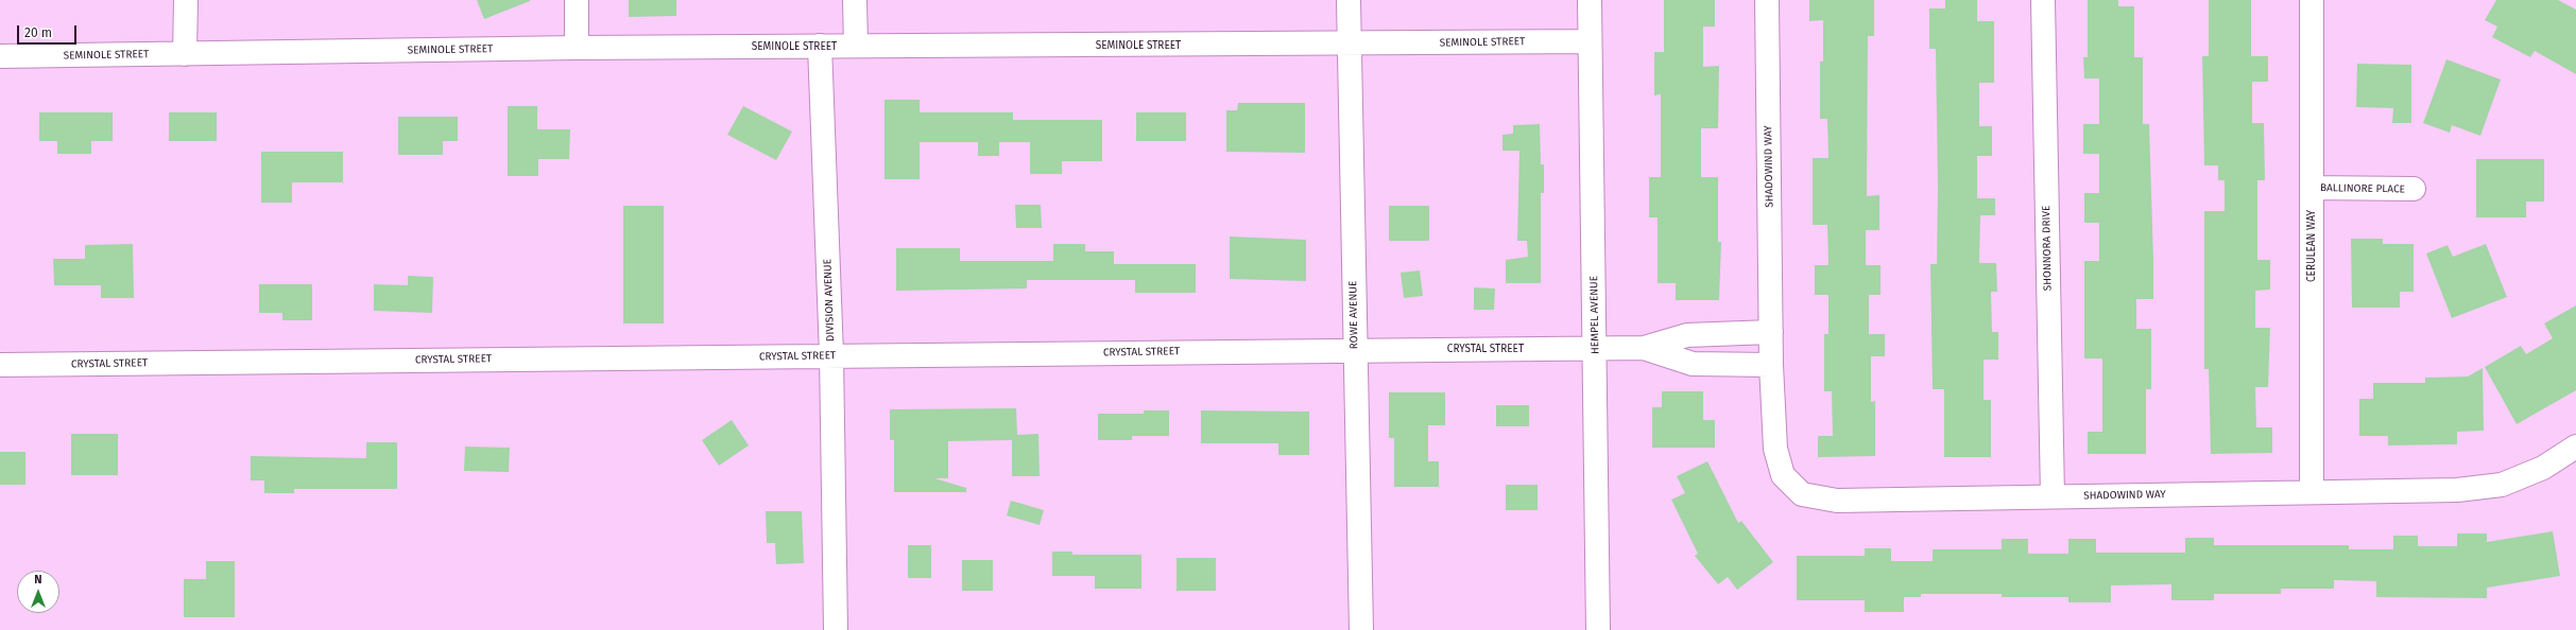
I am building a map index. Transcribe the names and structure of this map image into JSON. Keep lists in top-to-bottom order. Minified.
{"streets":{"street":["SEMINOLE STREET","SHADOWIND WAY","BALLINORE PLACE","CERULEAN WAY","SHONNORA DRIVE","DIVISION AVENUE","ROWE AVENUE","HEMPEL AVENUE","CRYSTAL STREET"]},"crossings":[["SEMINOLE STREET","DIVISION AVENUE"],["SEMINOLE STREET","ROWE AVENUE"],["SEMINOLE STREET","HEMPEL AVENUE"],["SHADOWIND WAY","CERULEAN WAY"],["SHADOWIND WAY","SHONNORA DRIVE"],["BALLINORE PLACE","CERULEAN WAY"],["DIVISION AVENUE","CRYSTAL STREET"],["ROWE AVENUE","CRYSTAL STREET"],["HEMPEL AVENUE","CRYSTAL STREET"]],"scale_bar":"20 m","north":"top"}
